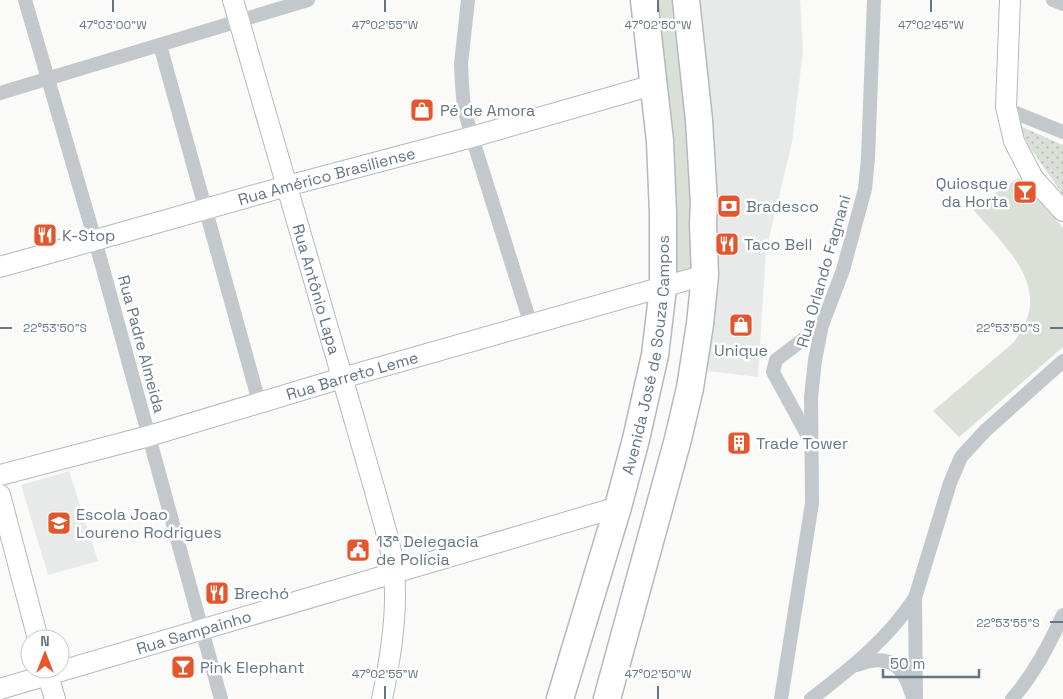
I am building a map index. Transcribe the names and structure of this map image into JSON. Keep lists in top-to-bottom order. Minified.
{"streets":{"highway":["Avenida José de Souza Campos"],"street":["Rua Américo Brasiliense","Rua Orlando Fagnani","Rua Antônio Lapa","Rua Padre Almeida","Rua Barreto Leme","Rua Sampainho"]},"crossings":[["Rua Américo Brasiliense","Rua Antônio Lapa"],["Rua Américo Brasiliense","Rua Padre Almeida"],["Rua Américo Brasiliense","Avenida José de Souza Campos"],["Rua Antônio Lapa","Rua Barreto Leme"],["Rua Antônio Lapa","Rua Sampainho"],["Rua Padre Almeida","Rua Barreto Leme"],["Rua Padre Almeida","Rua Sampainho"],["Avenida José de Souza Campos","Rua Barreto Leme"],["Avenida José de Souza Campos","Rua Sampainho"]],"places":{"shop":["Pé de Amora","Unique"],"bar":["Quiosque da Horta","Pink Elephant"],"bank":["Bradesco"],"restaurant":["K-Stop","Taco Bell","Brechó"],"building":["Trade Tower"],"school or university":["Escola Joao Loureno Rodrigues"],"public building":["13ª Delegacia de Polícia"]},"scale_bar":"50 m","north":"top","coordinates":["47°03'00\"W","47°02'55\"W","47°02'50\"W","47°02'45\"W","22°53'50\"S","22°53'55\"S"]}
